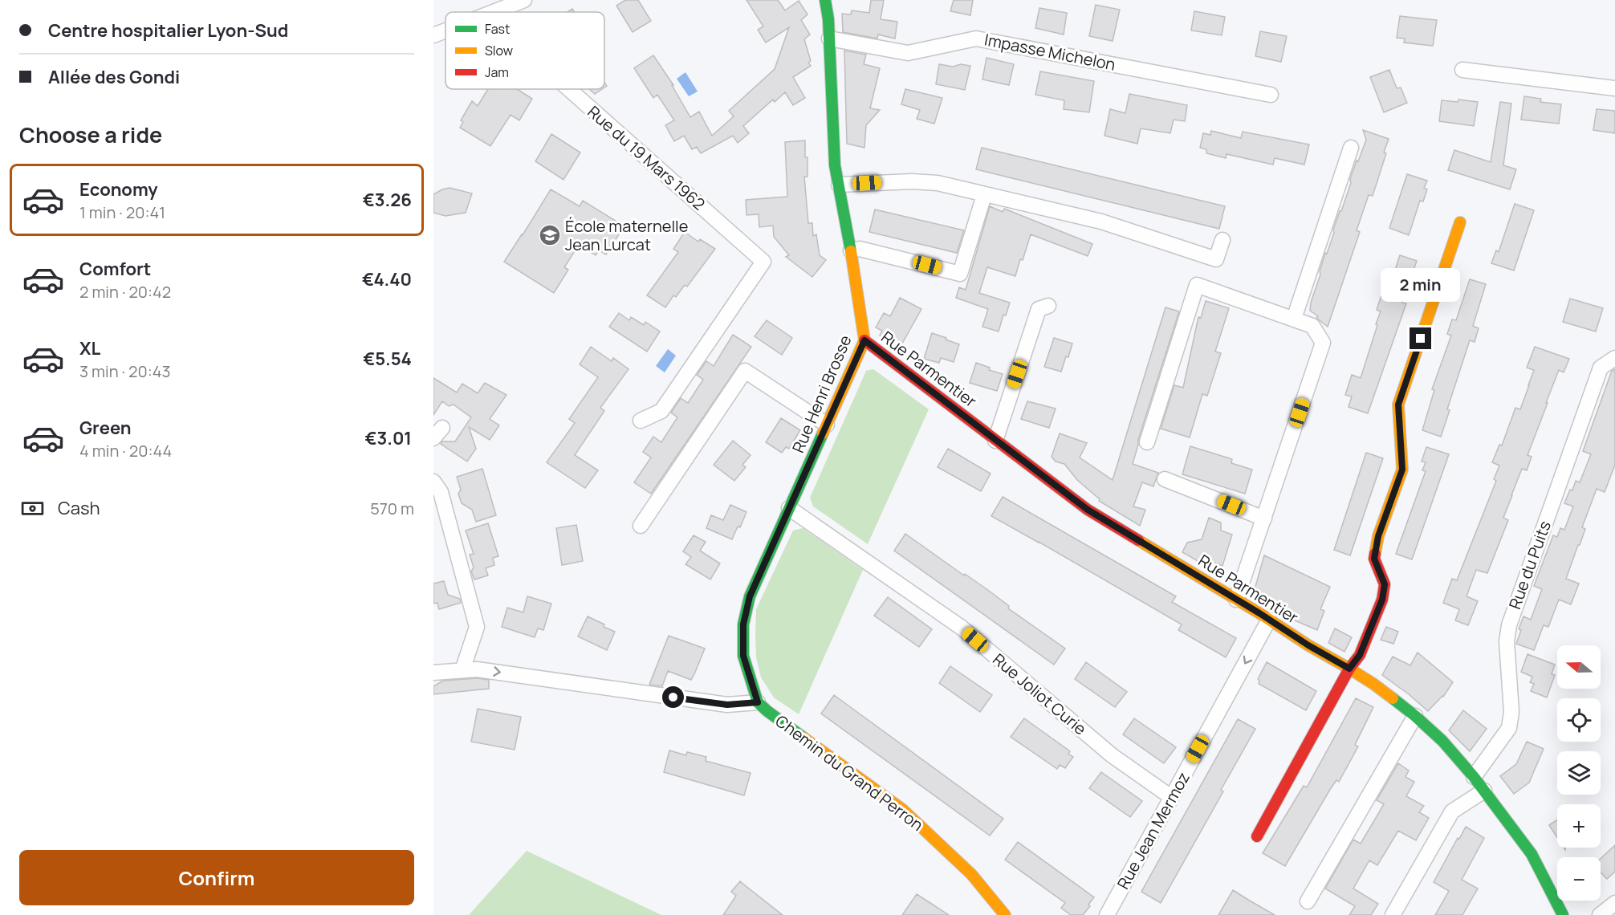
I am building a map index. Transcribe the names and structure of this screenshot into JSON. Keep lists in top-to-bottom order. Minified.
{"streets":{"street":["Impasse Michelon","Rue du 19 Mars 1962","Rue Parmentier","Rue Henri Brosse","Rue du Puits","Rue Joliot Curie","Chemin du Grand Perron","Rue Jean Mermoz"]},"crossings":[["Impasse Michelon","Rue Henri Brosse"],["Rue Parmentier","Rue Henri Brosse"],["Rue Parmentier","Rue du Puits"],["Rue Parmentier","Rue Jean Mermoz"],["Rue Henri Brosse","Rue Joliot Curie"],["Rue Henri Brosse","Chemin du Grand Perron"],["Rue Joliot Curie","Rue Jean Mermoz"]],"places":{"school or university":["École maternelle Jean Lurcat"]},"legend":["Fast","Slow","Jam"],"north":"left","page":{"banner":["Centre hospitalier Lyon-Sud","Allée des Gondi"],"heading":"Choose a ride","list":[{"name":"Economy","note":"1 min · 20:41","value":"€3.26"},{"name":"Comfort","note":"2 min · 20:42","value":"€4.40"},{"name":"XL","note":"3 min · 20:43","value":"€5.54"},{"name":"Green","note":"4 min · 20:44","value":"€3.01"}],"bubble":"2 min","pay":["Cash","570 m"],"map_buttons":["+","−"],"buttons":"Confirm"}}
